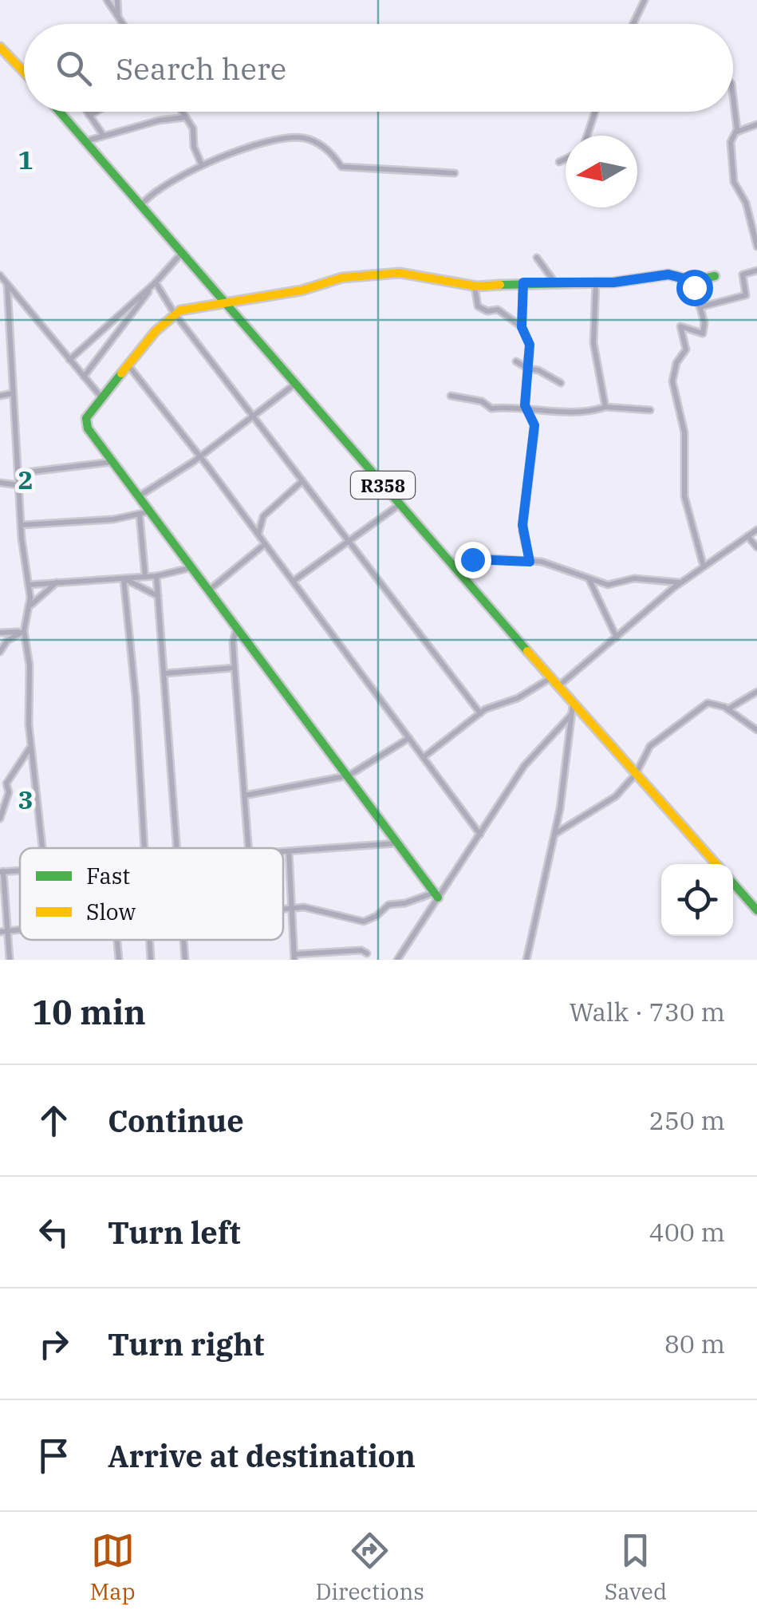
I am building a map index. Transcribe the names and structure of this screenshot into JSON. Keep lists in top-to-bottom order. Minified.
{"streets":{"street":["R358"]},"legend":["Fast","Slow"],"north":"left","page":{"search":"Search here","heading":["10 min","Walk · 730 m"],"list":[["Continue","250 m"],["Turn left","400 m"],["Turn right","80 m"],"Arrive at destination"],"nav":["Map","Directions","Saved"]},"grid":{"rows":["1","2","3"]}}
